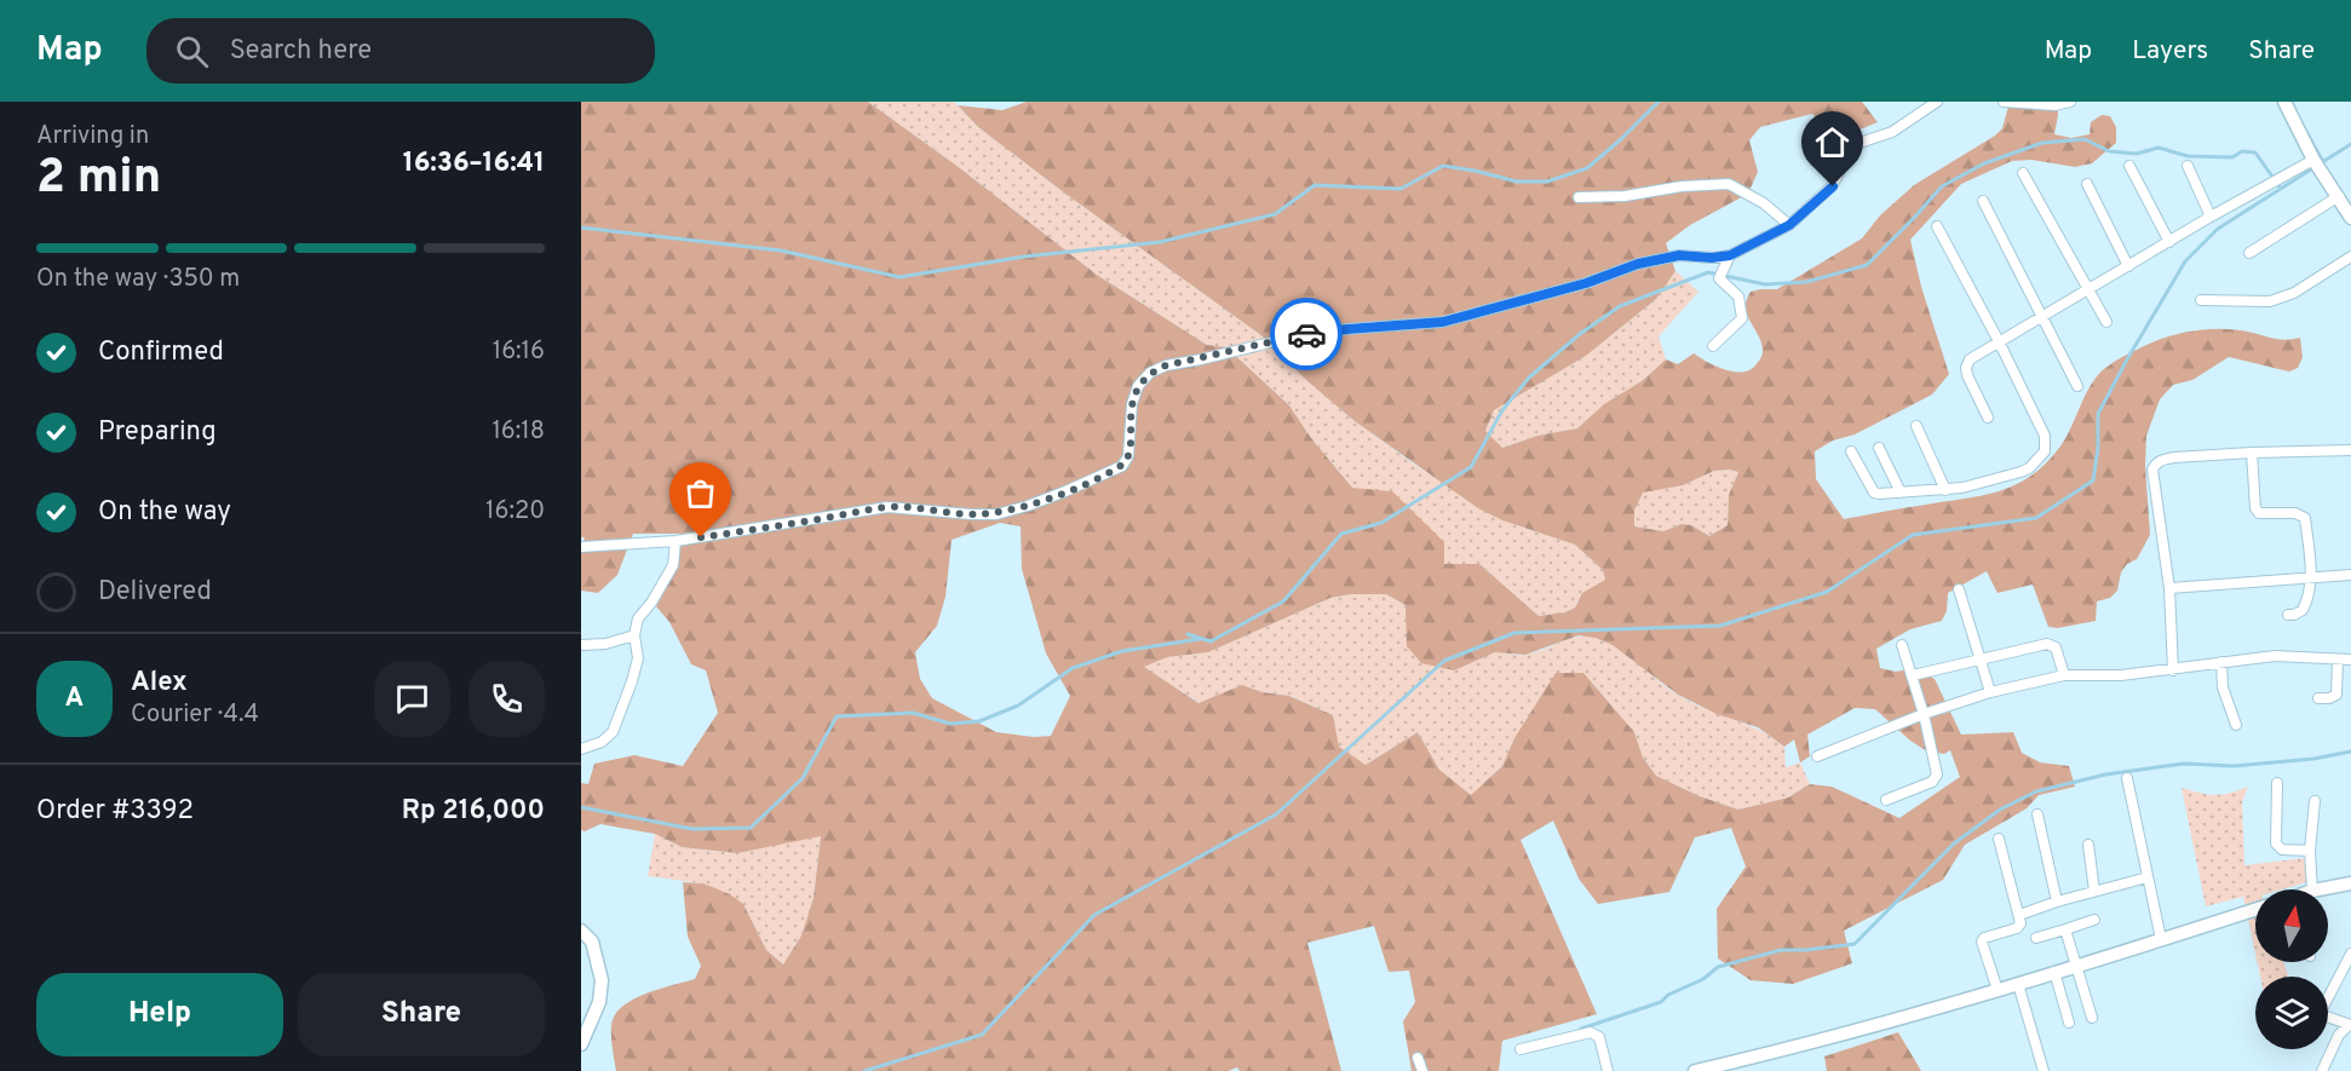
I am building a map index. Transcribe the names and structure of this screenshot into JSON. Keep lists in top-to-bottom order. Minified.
{"north":"top","page":{"header":"Map","search":"Search here","nav":["Map","Layers","Share"],"heading":["2 min","Arriving in","16:36–16:41"],"panel":["Alex","Courier · 4.4","Order #3392","Rp 216,000"],"bar":"On the way · 350 m","list":[["Confirmed","16:16"],["Preparing","16:18"],["On the way","16:20"],"Delivered"],"round":"A","buttons":["Help","Share"]}}
